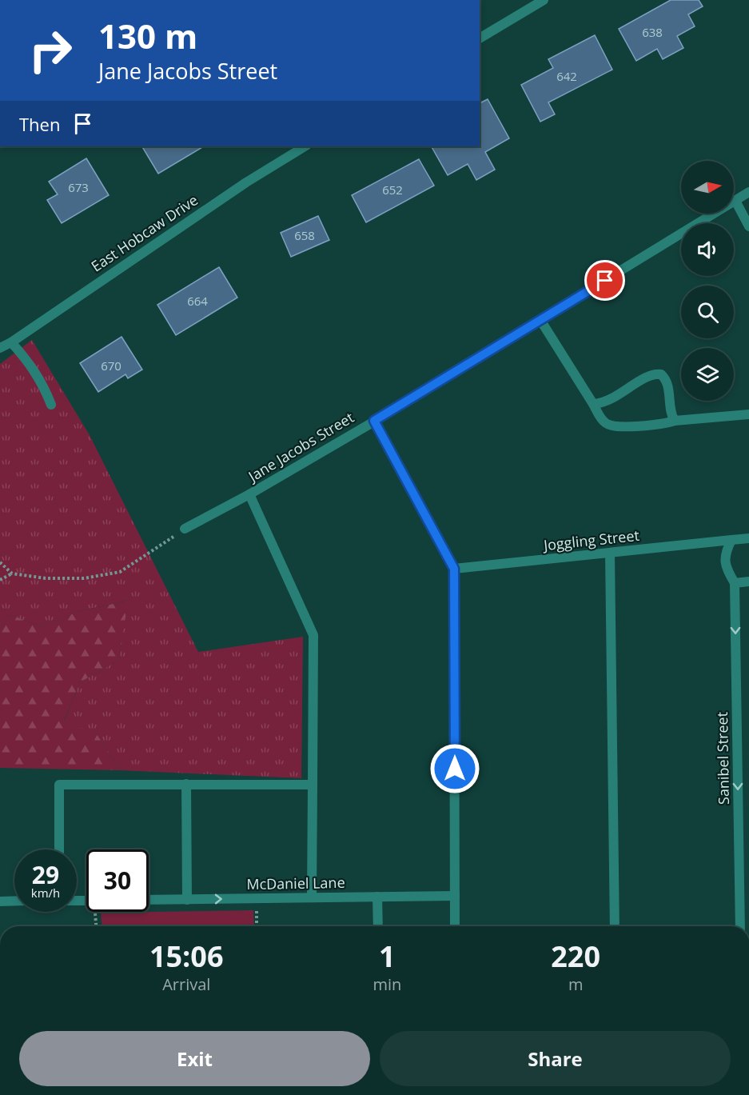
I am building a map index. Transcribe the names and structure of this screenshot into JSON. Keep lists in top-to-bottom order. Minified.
{"streets":{"street":["East Hobcaw Drive","Jane Jacobs Street","Joggling Street","Sanibel Street","McDaniel Lane"]},"one_way":["Sanibel Street"],"house_numbers":["638","642","673","652","658","664","670"],"north":"right","page":{"turn":["130 m","Jane Jacobs Street"],"then":"Then","speed":"29 km/h","limit":"30","eta":["15:06","Arrival","1","min","220","m"],"buttons":["Exit","Share"]}}
